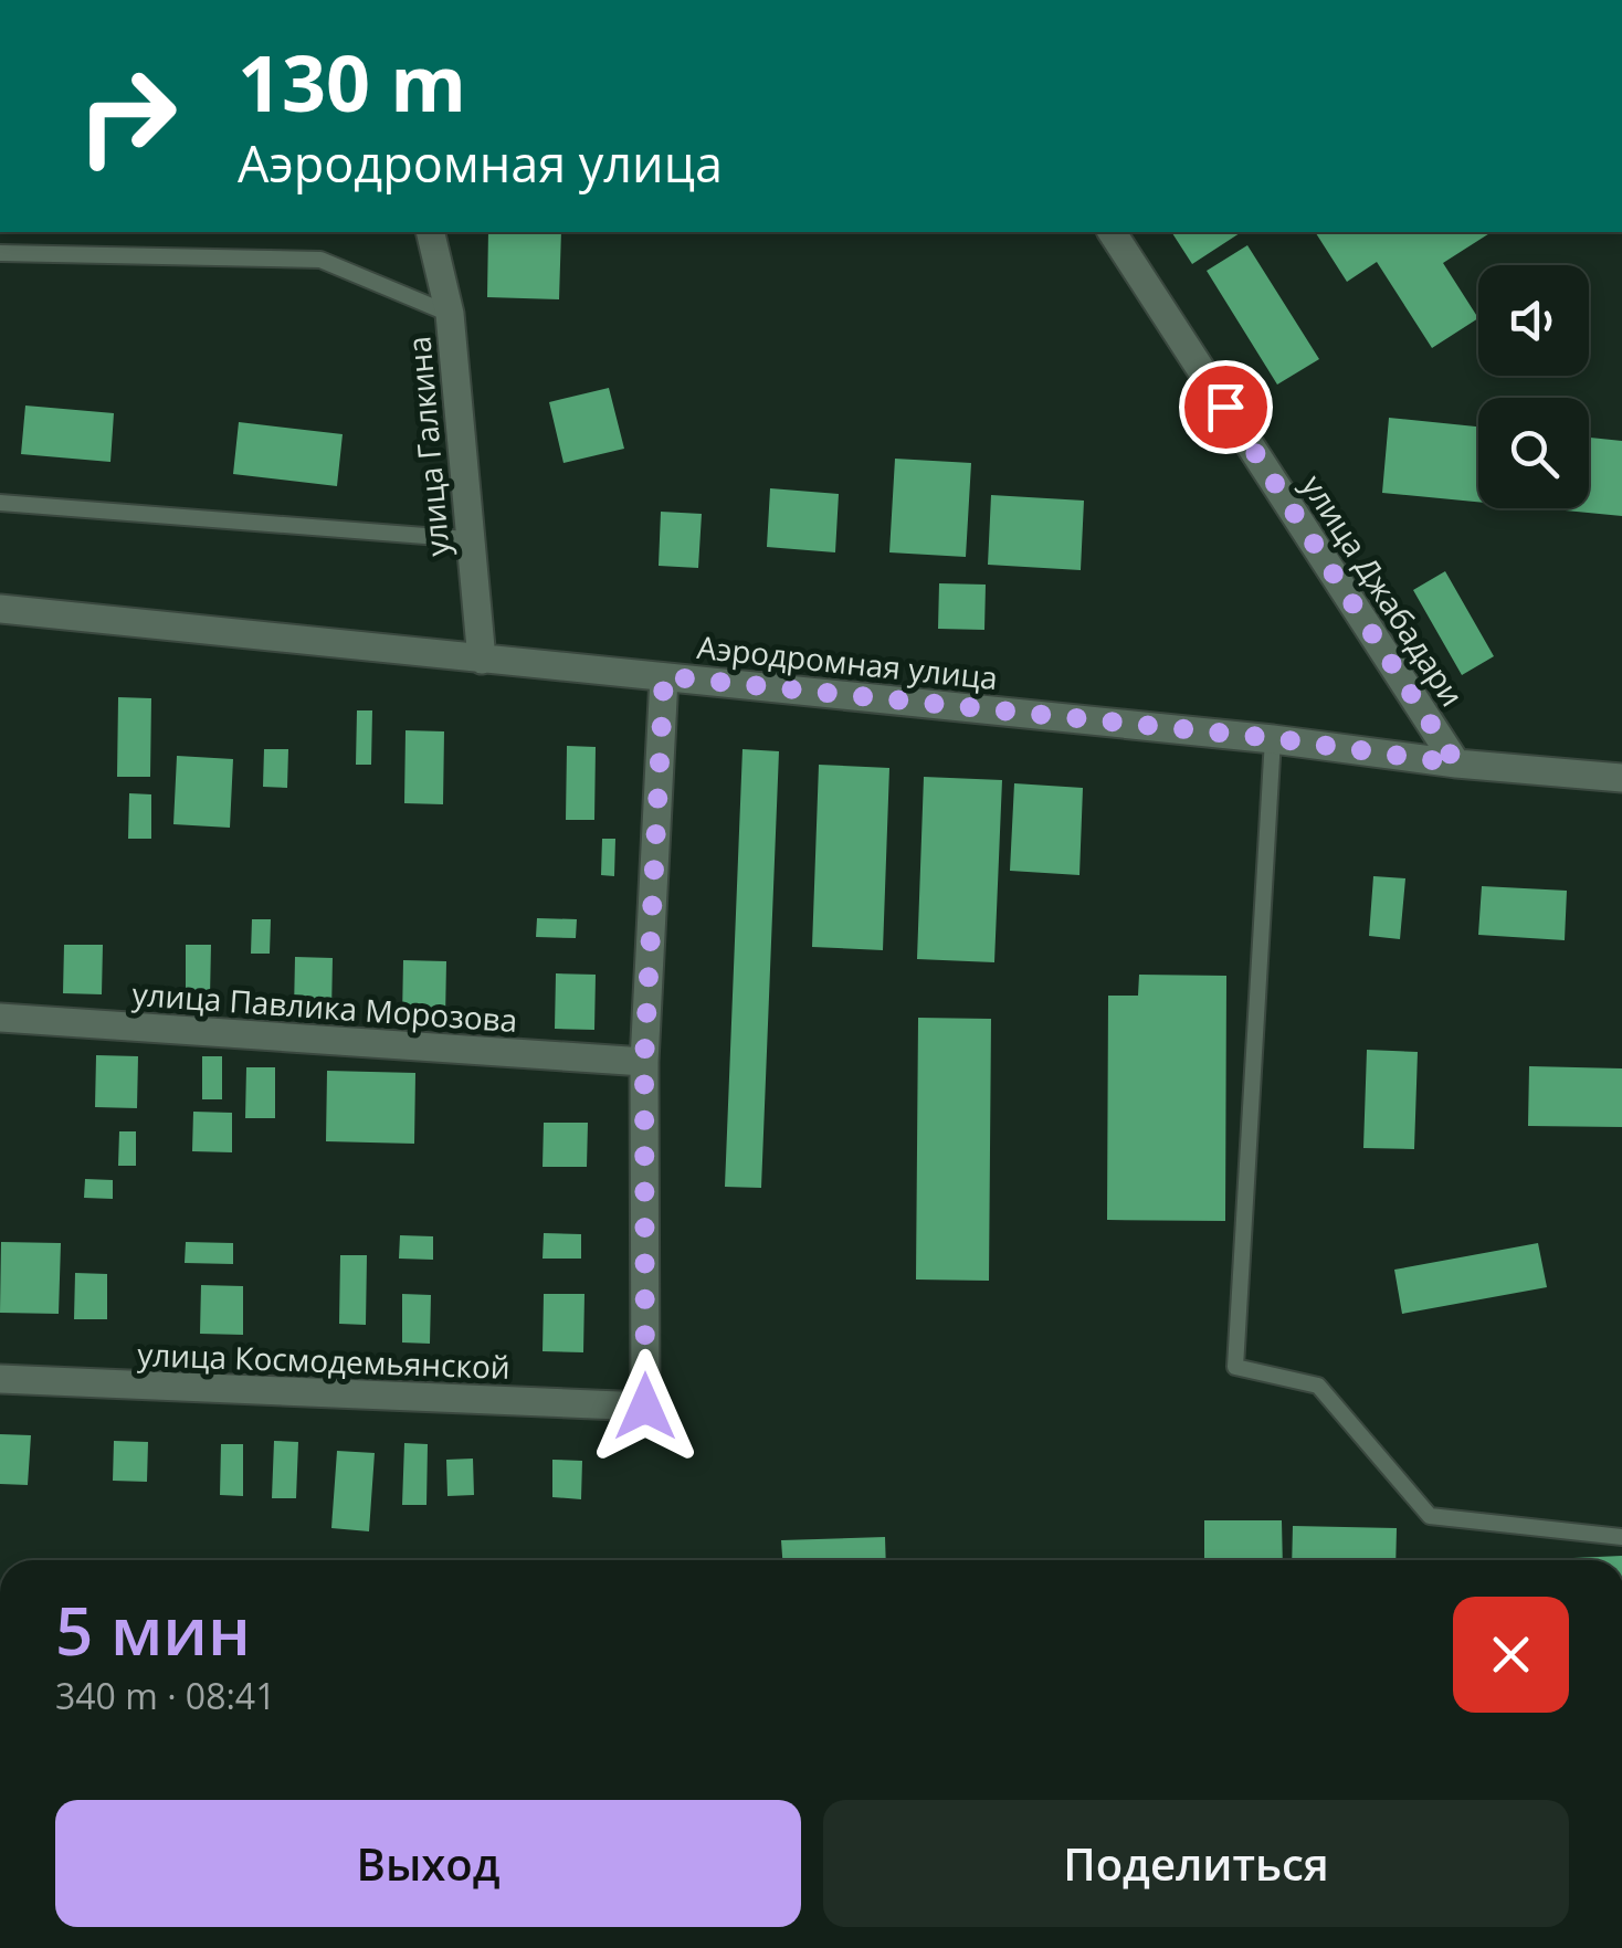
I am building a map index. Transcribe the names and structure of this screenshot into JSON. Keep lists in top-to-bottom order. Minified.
{"streets":{"street":["улица Галкина","улица Джабадари","Аэродромная улица","улица Павлика Морозова","улица Космодемьянской"]},"crossings":[["улица Галкина","Аэродромная улица"],["улица Джабадари","Аэродромная улица"],["улица Павлика Морозова","улица Космодемьянской"]],"page":{"turn":["130 m","Аэродромная улица"],"heading":["5 мин","340 m · 08:41"],"buttons":["Выход","Поделиться"]}}
